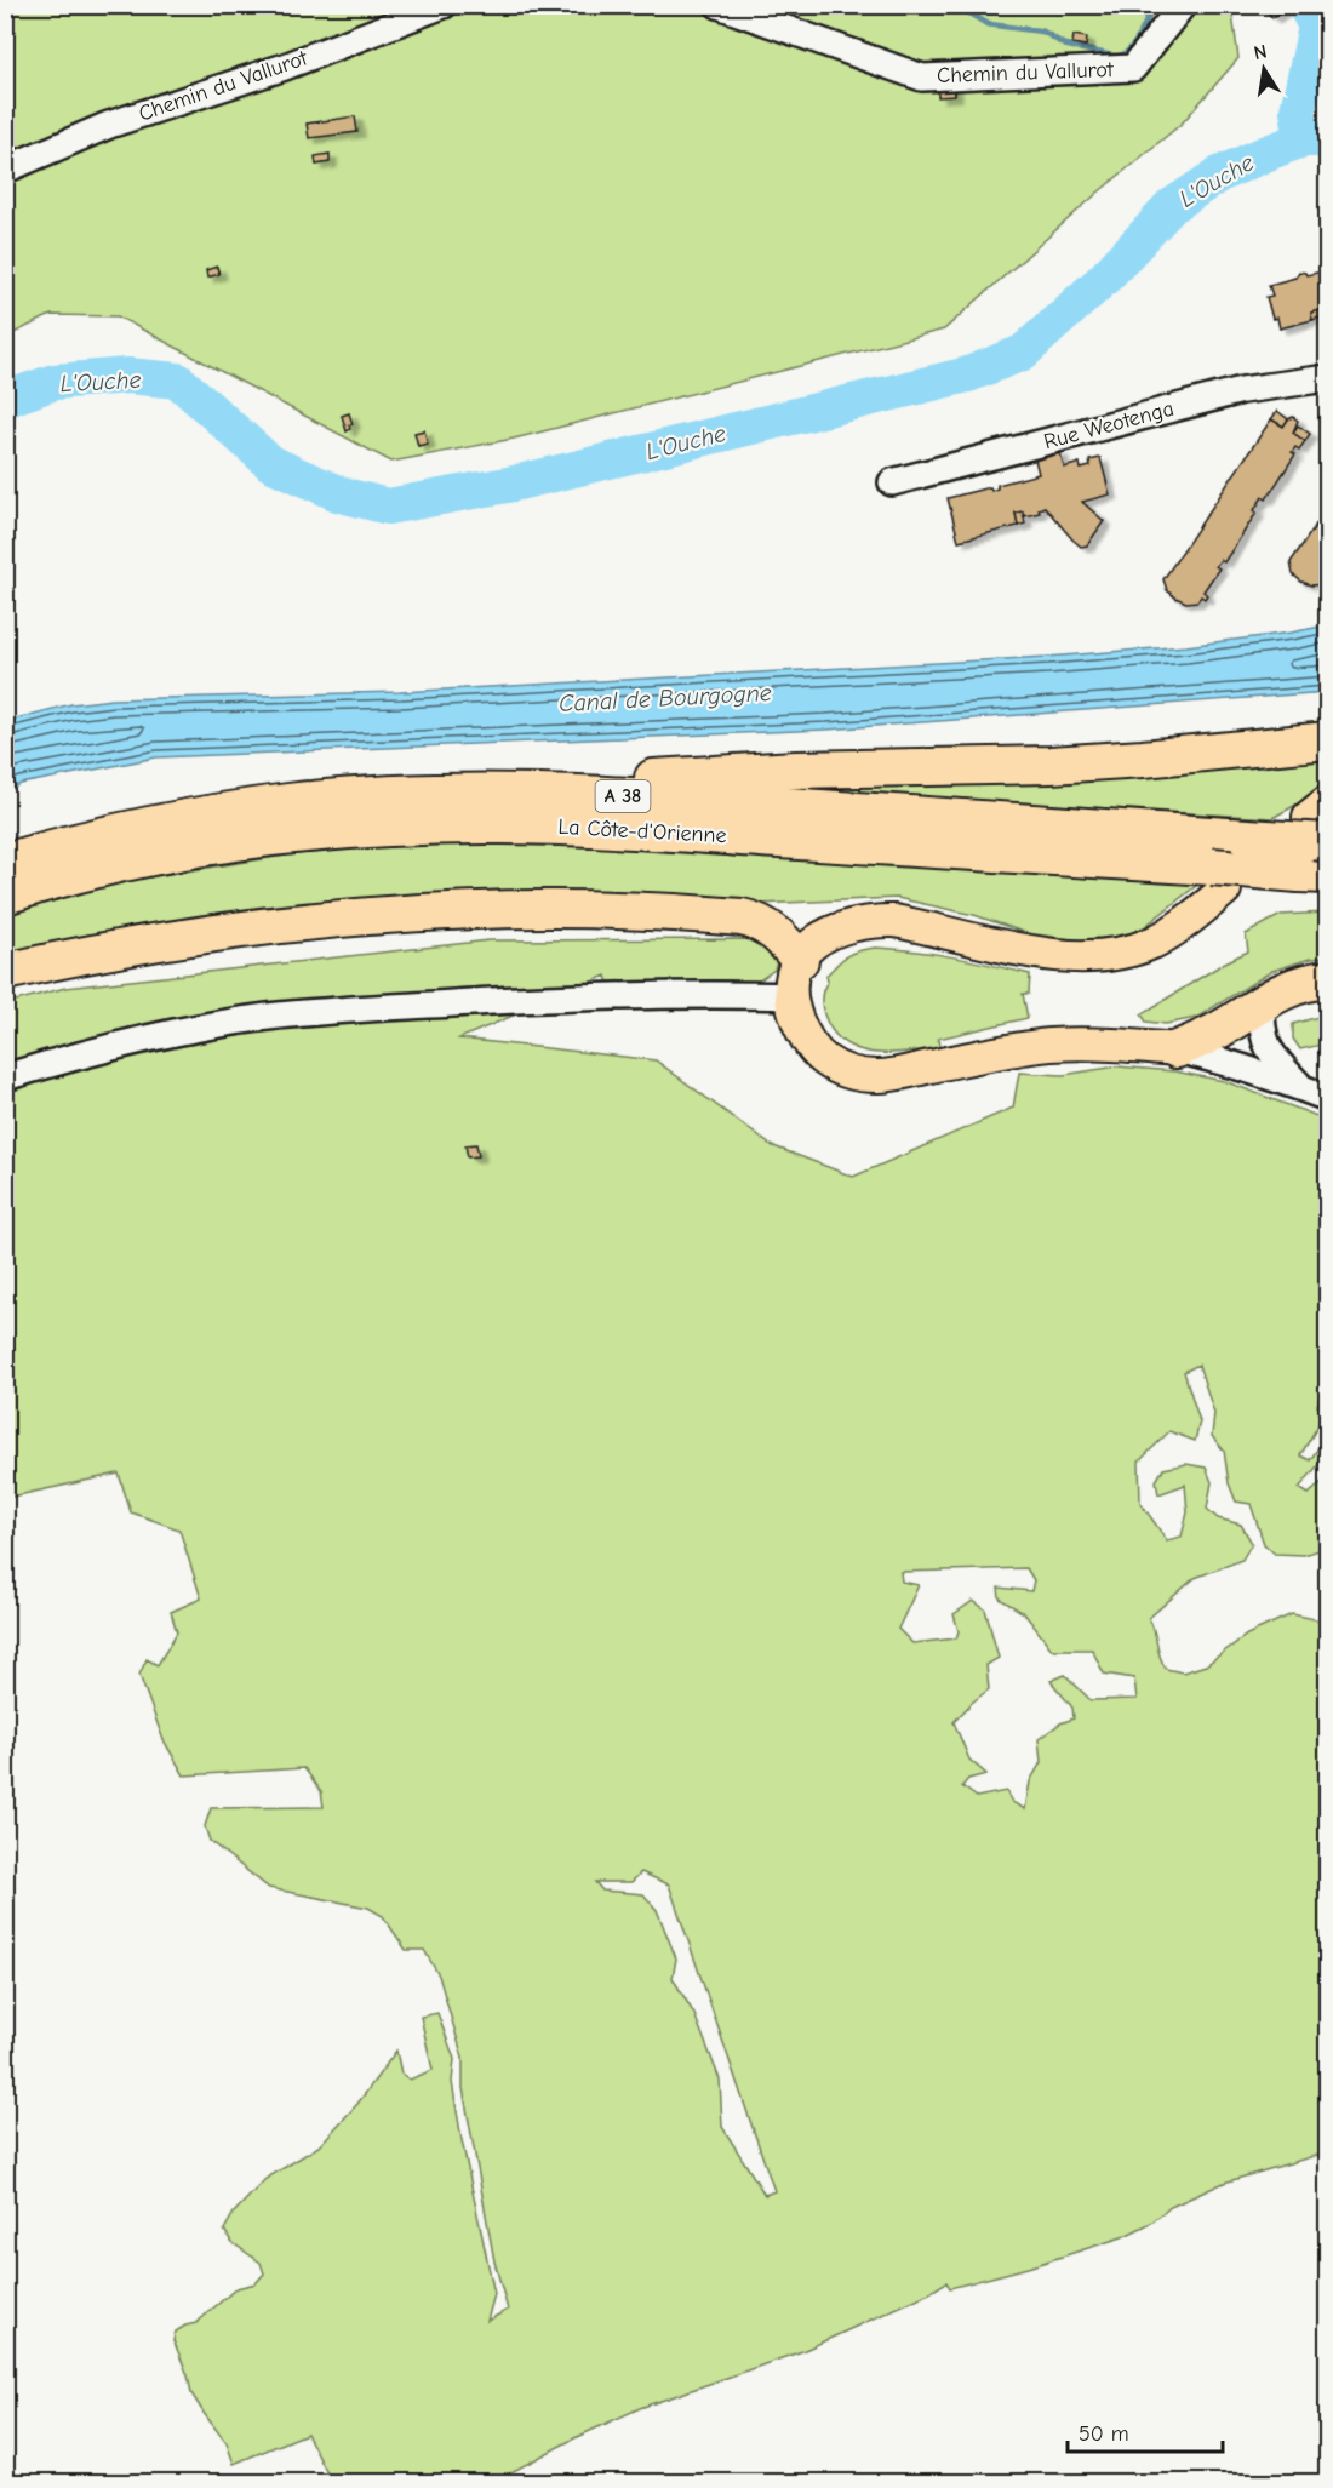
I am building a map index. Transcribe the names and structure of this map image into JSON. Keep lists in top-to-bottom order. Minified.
{"streets":{"highway":["A 38","La Côte-d'Orienne"],"street":["Chemin du Vallurot","Rue Weotenga"]},"water":["L'Ouche","Canal de Bourgogne"],"scale_bar":"50 m","north":"top"}
